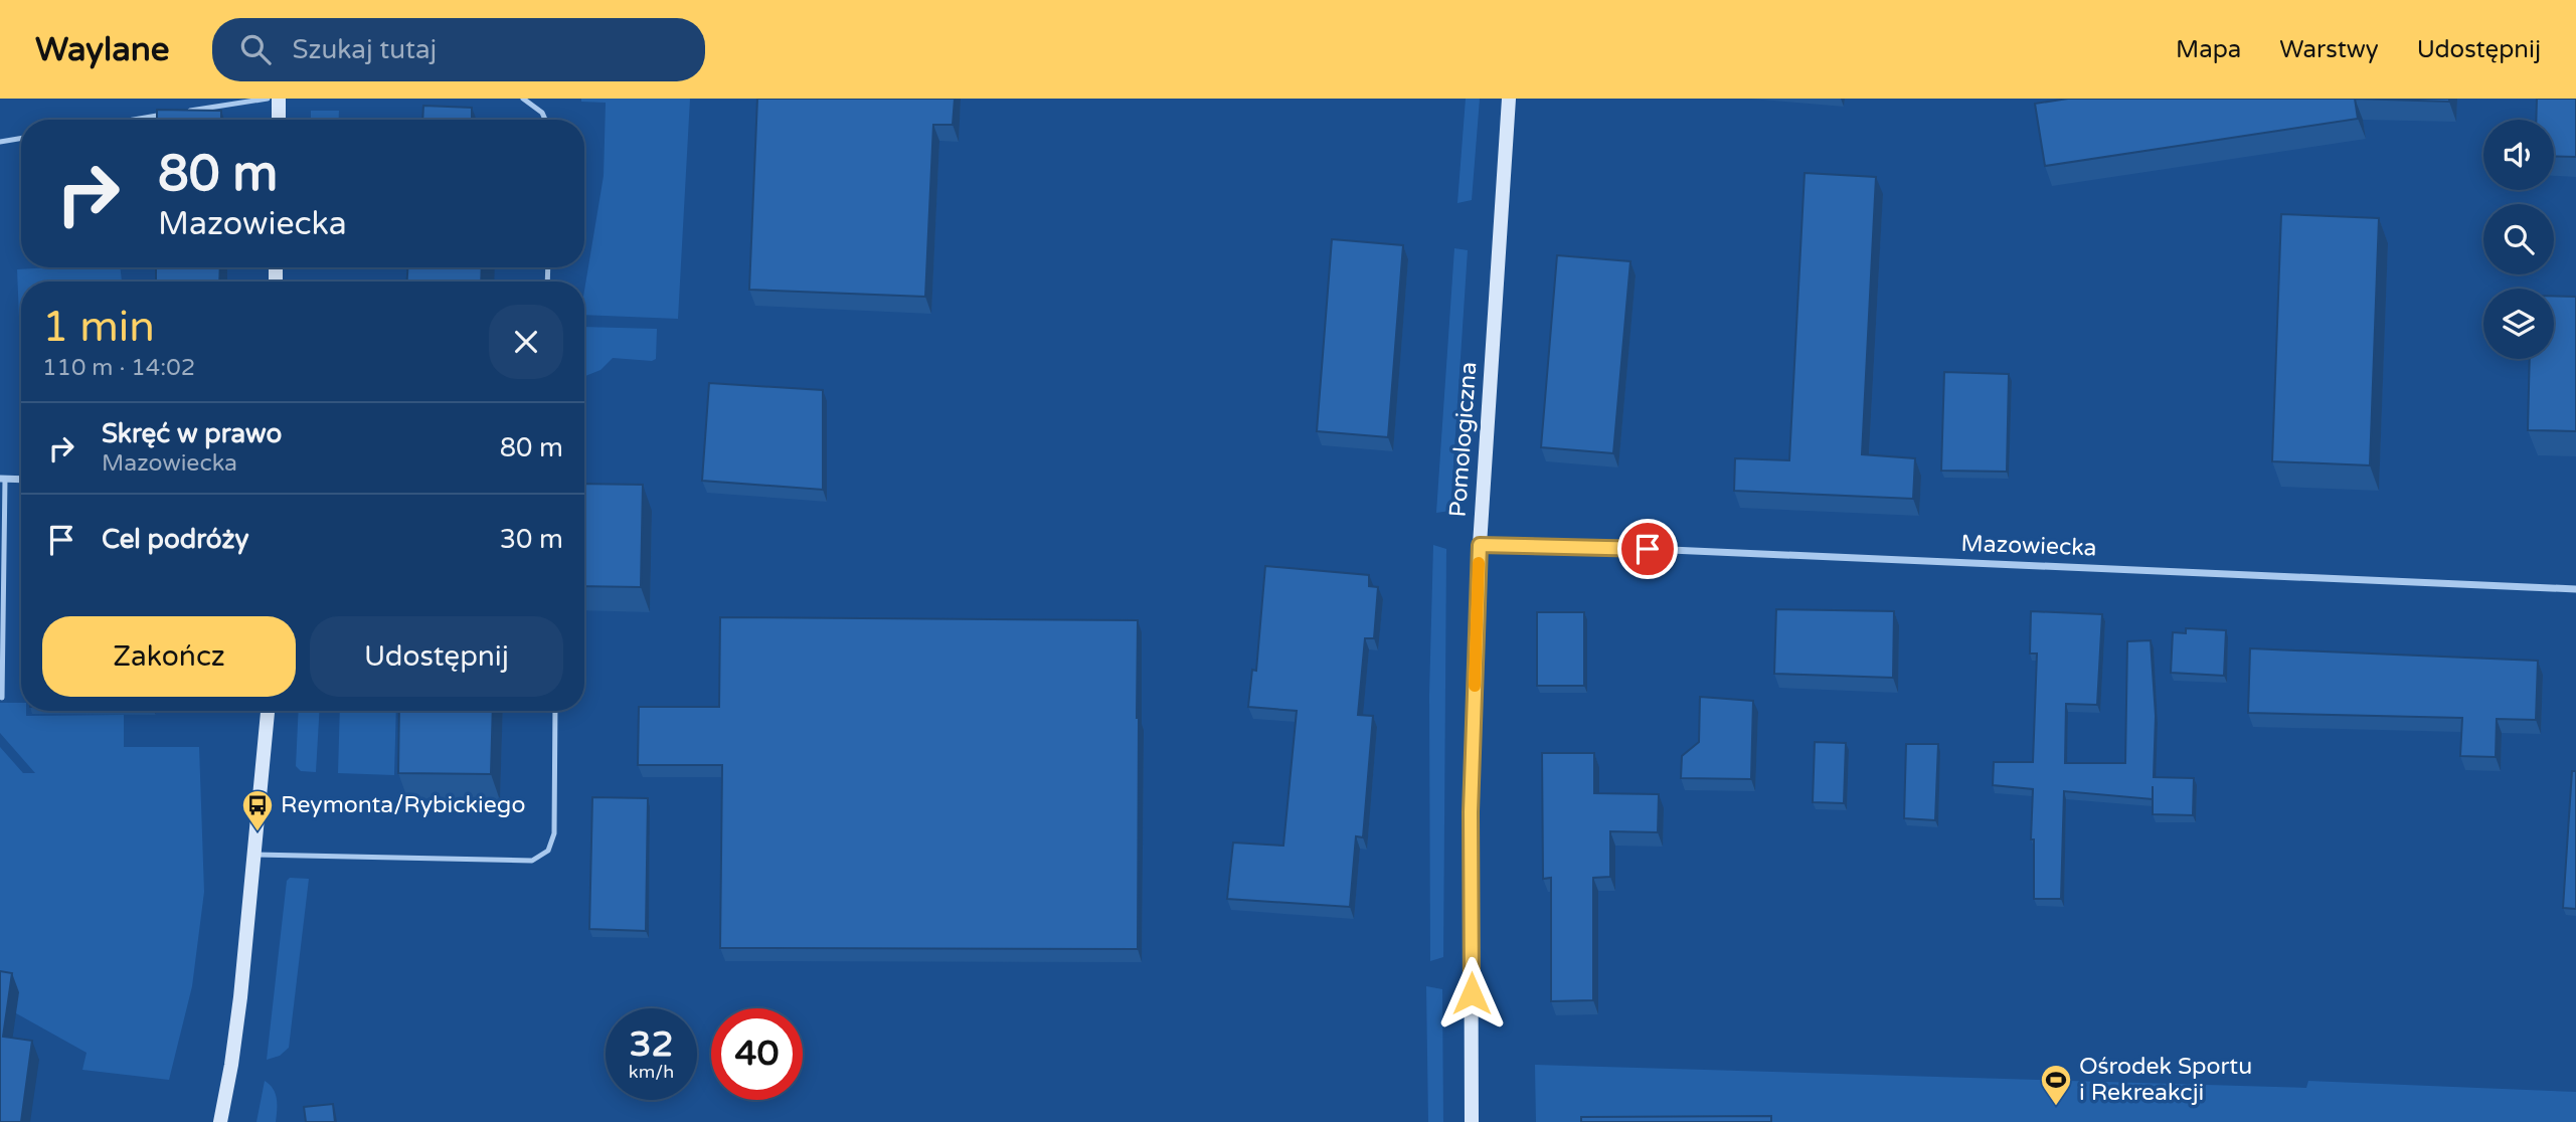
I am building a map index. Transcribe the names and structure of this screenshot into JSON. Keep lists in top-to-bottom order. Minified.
{"streets":{"street":["Pomologiczna","Mazowiecka"]},"crossings":[["Pomologiczna","Mazowiecka"]],"places":{"bus stop":["Reymonta/Rybickiego"],"sports":["Ośrodek Sportu i Rekreakcji"]},"page":{"header":"Waylane","search":"Szukaj tutaj","nav":["Mapa","Warstwy","Udostępnij"],"turn":["80 m","Mazowiecka"],"heading":["1 min","110 m · 14:02"],"list":[{"name":"Skręć w prawo","note":"Mazowiecka","value":"80 m"},{"name":"Cel podróży","value":"30 m"}],"buttons":["Zakończ","Udostępnij"],"speed":"32 km/h","limit":"40"}}
